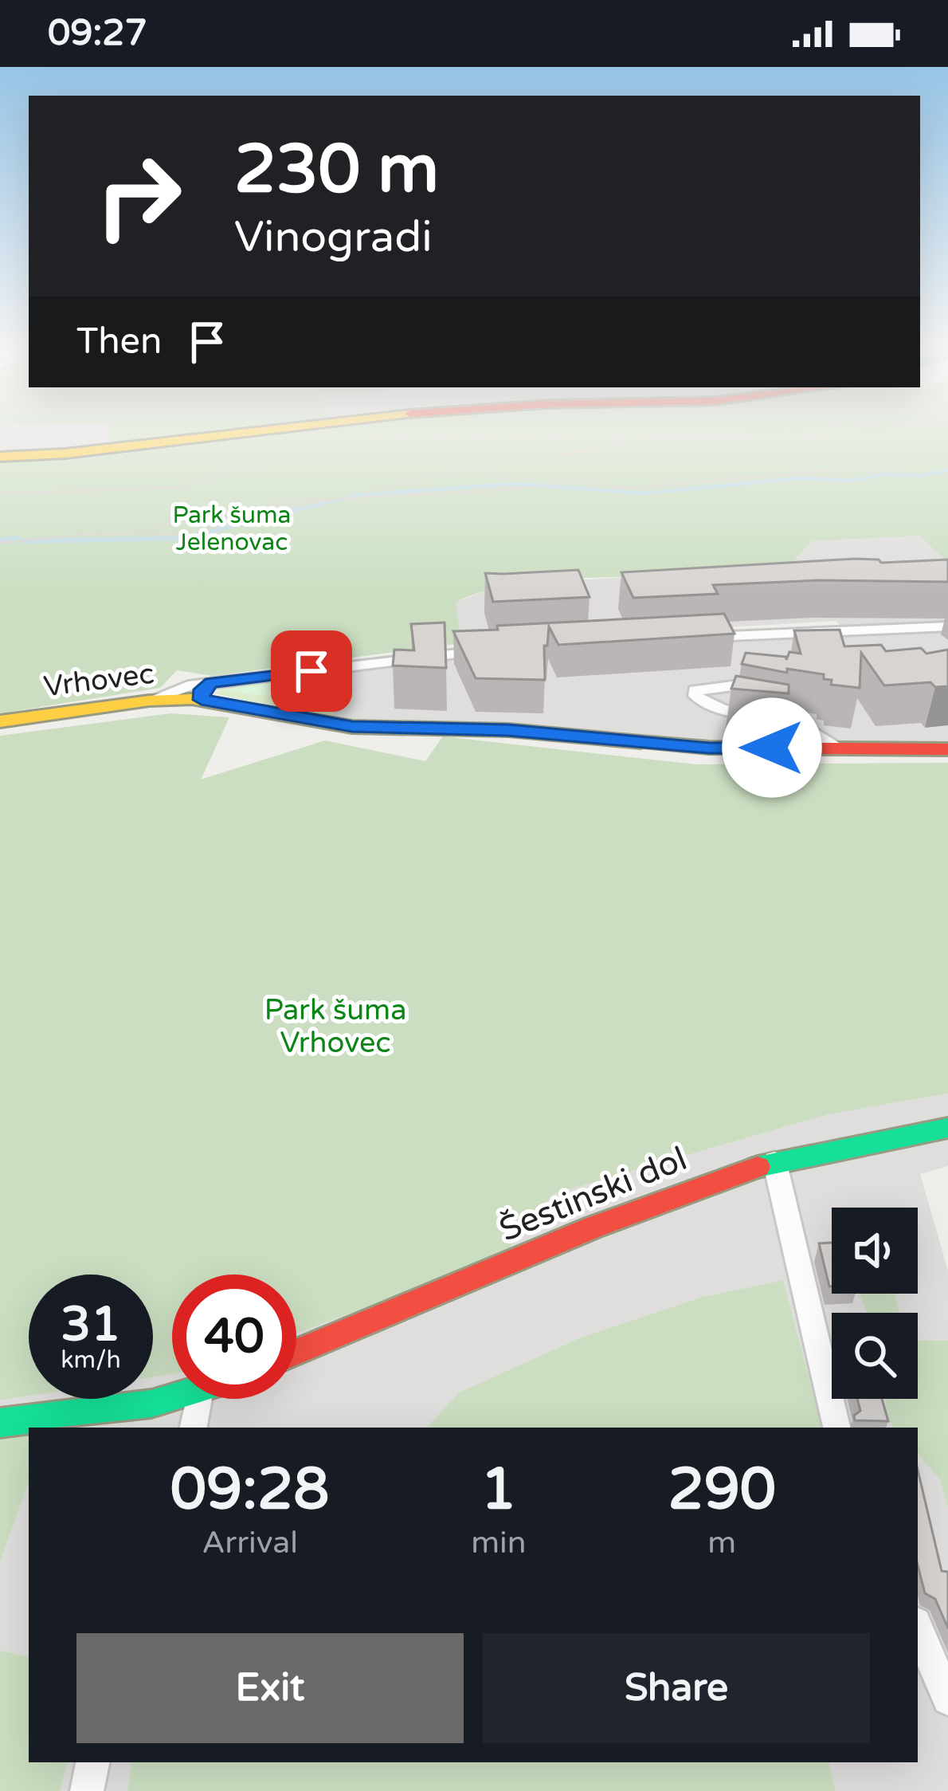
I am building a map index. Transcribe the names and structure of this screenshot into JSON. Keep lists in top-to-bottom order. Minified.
{"streets":{"street":["Vrhovec","Šestinski dol"]},"parks":["Park šuma Jelenovac","Park šuma Vrhovec"],"page":{"status":"09:27","turn":["230 m","Vinogradi"],"then":"Then","speed":"31 km/h","limit":"40","eta":["09:28","Arrival","1","min","290","m"],"buttons":["Exit","Share"]}}
